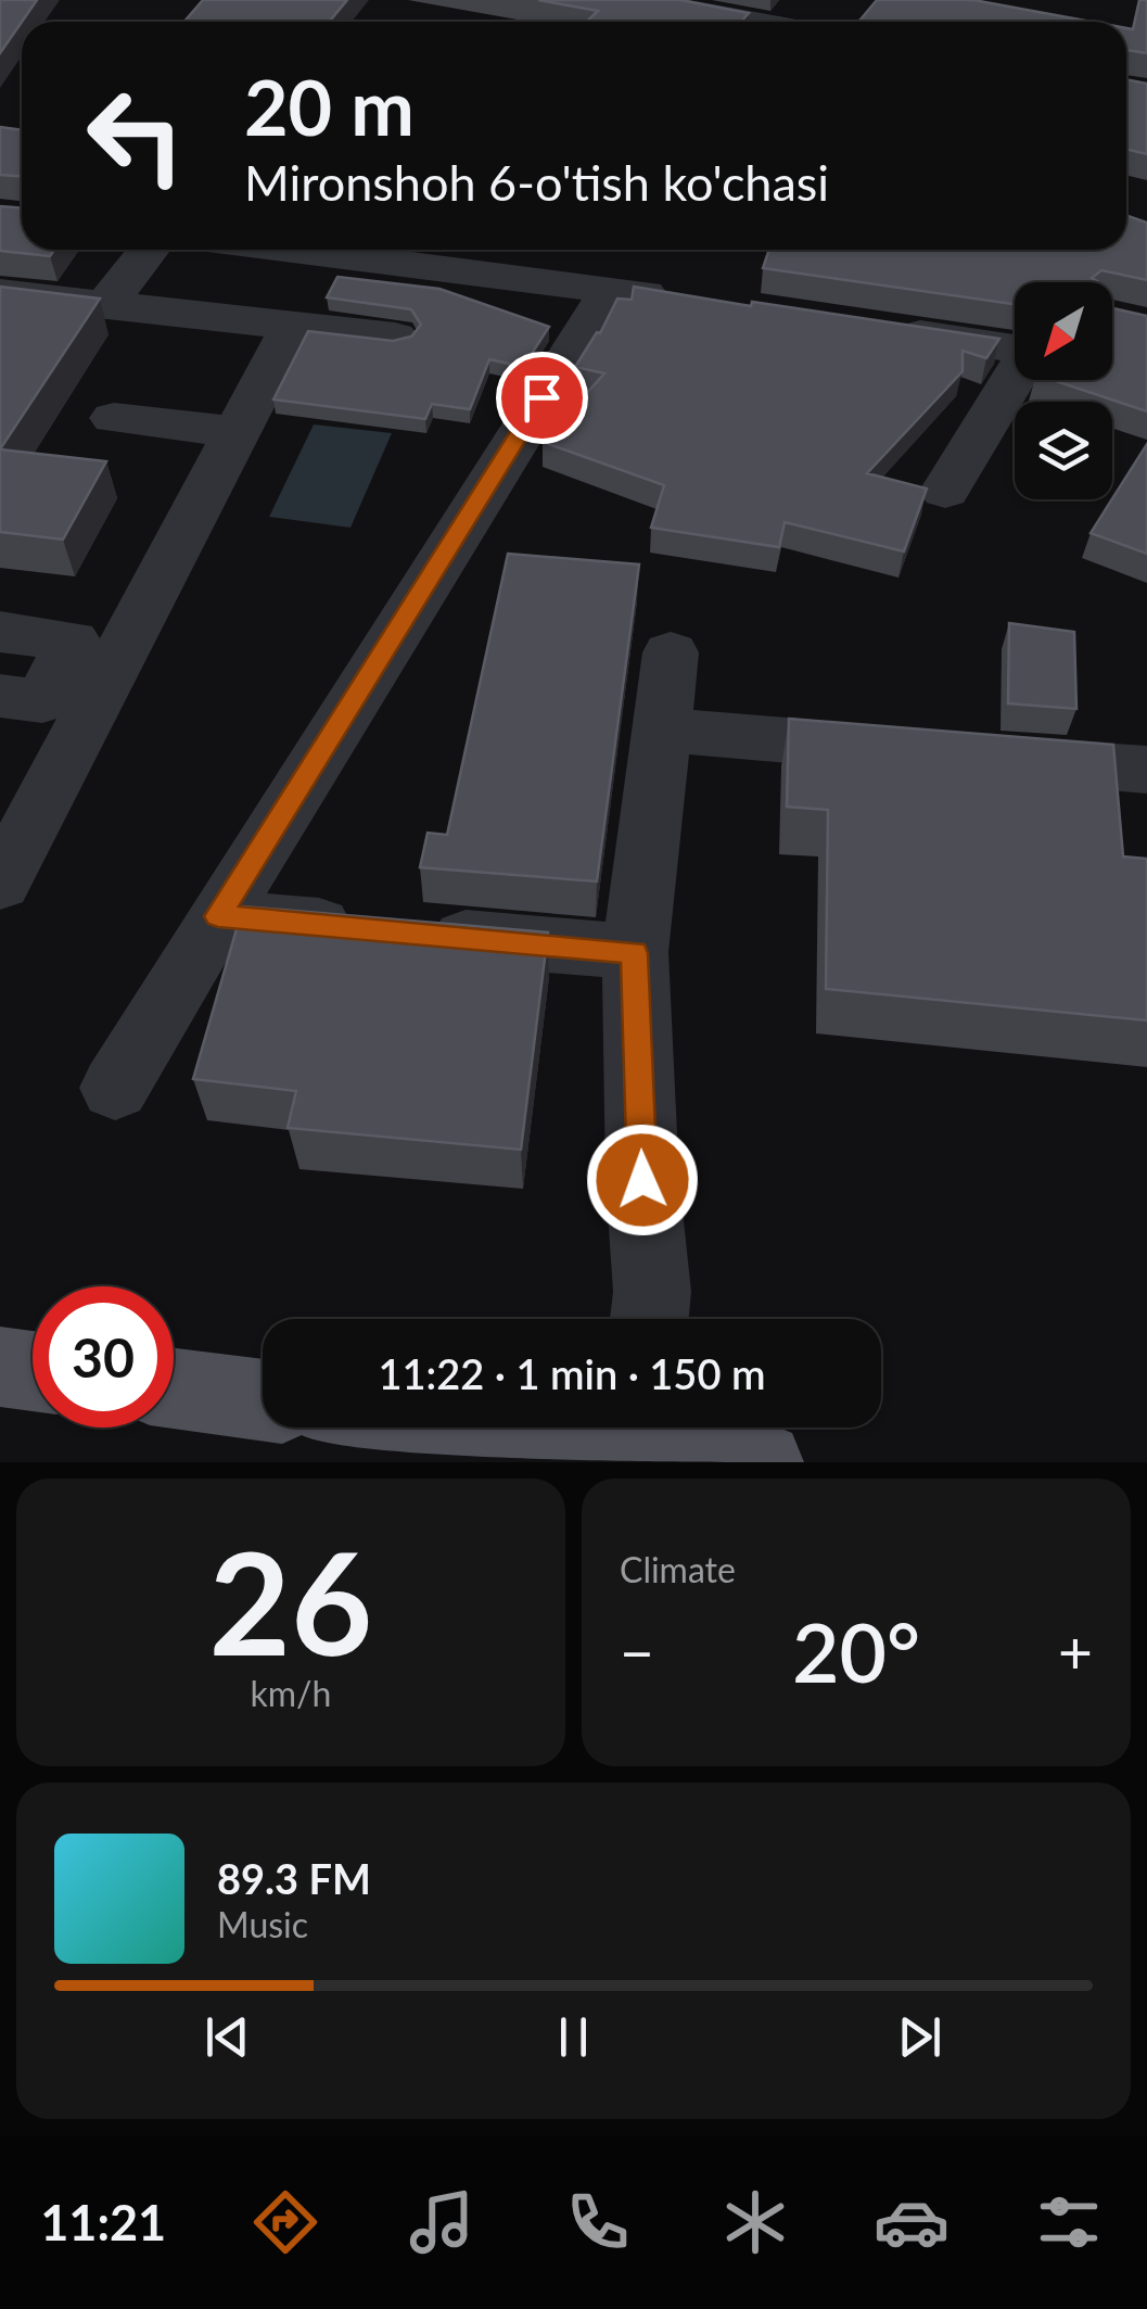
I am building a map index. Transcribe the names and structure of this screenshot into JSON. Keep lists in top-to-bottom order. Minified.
{"north":"bottom left","page":{"turn":["20 m","Mironshoh 6-o'tish ko'chasi"],"limit":"30","trip":"11:22 · 1 min · 150 m","tile":[["26","km/h"],"Climate"],"heat":["−","20°","+"],"song":["89.3 FM","Music"],"tabs":"11:21"}}
